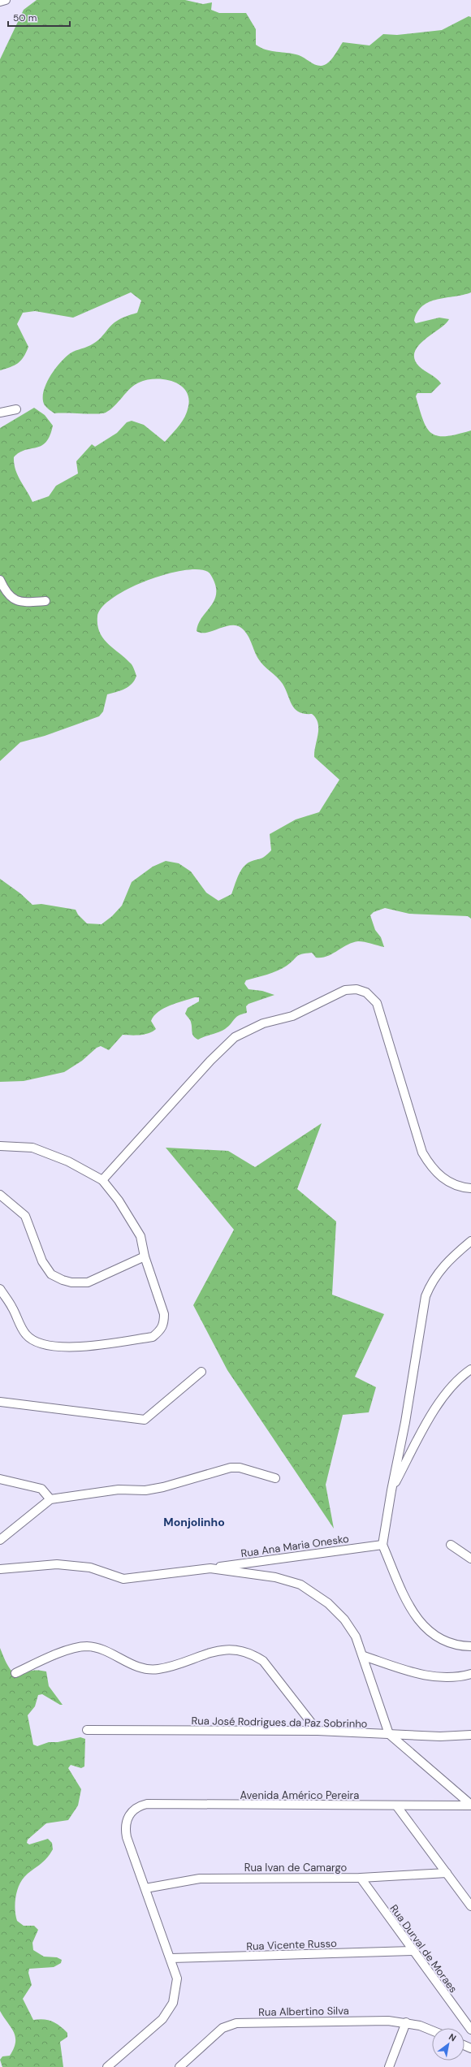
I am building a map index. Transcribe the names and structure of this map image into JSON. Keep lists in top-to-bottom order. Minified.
{"streets":{"street":["Rua Ana Maria Onesko","Rua José Rodrigues da Paz Sobrinho","Avenida Américo Pereira","Rua Ivan de Camargo","Rua Vicente Russo","Rua Durval de Moraes","Rua Albertino Silva"]},"crossings":[["Avenida Américo Pereira","Rua Ivan de Camargo"],["Rua Ivan de Camargo","Rua Durval de Moraes"],["Rua Vicente Russo","Rua Durval de Moraes"]],"districts":["Monjolinho"],"scale_bar":"50 m","north":"top right"}
